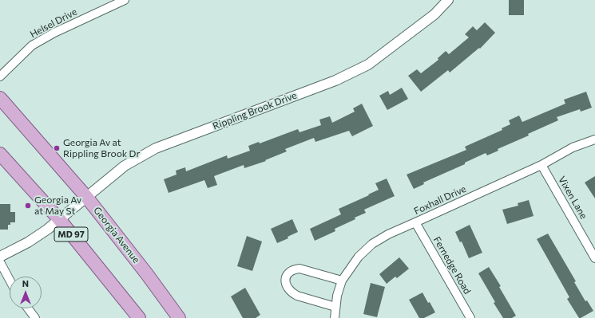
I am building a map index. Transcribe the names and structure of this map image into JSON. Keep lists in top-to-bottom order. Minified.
{"streets":{"main road":["MD 97","Georgia Avenue"],"street":["Helsel Drive","Rippling Brook Drive","Vixen Lane","Foxhall Drive","Fernedge Road"]},"crossings":[["Rippling Brook Drive","MD 97"],["Rippling Brook Drive","Georgia Avenue"],["Vixen Lane","Foxhall Drive"],["Foxhall Drive","Fernedge Road"]],"places":["Georgia Av at Rippling Brook Dr","Georgia Av at May St"],"north":"top"}
